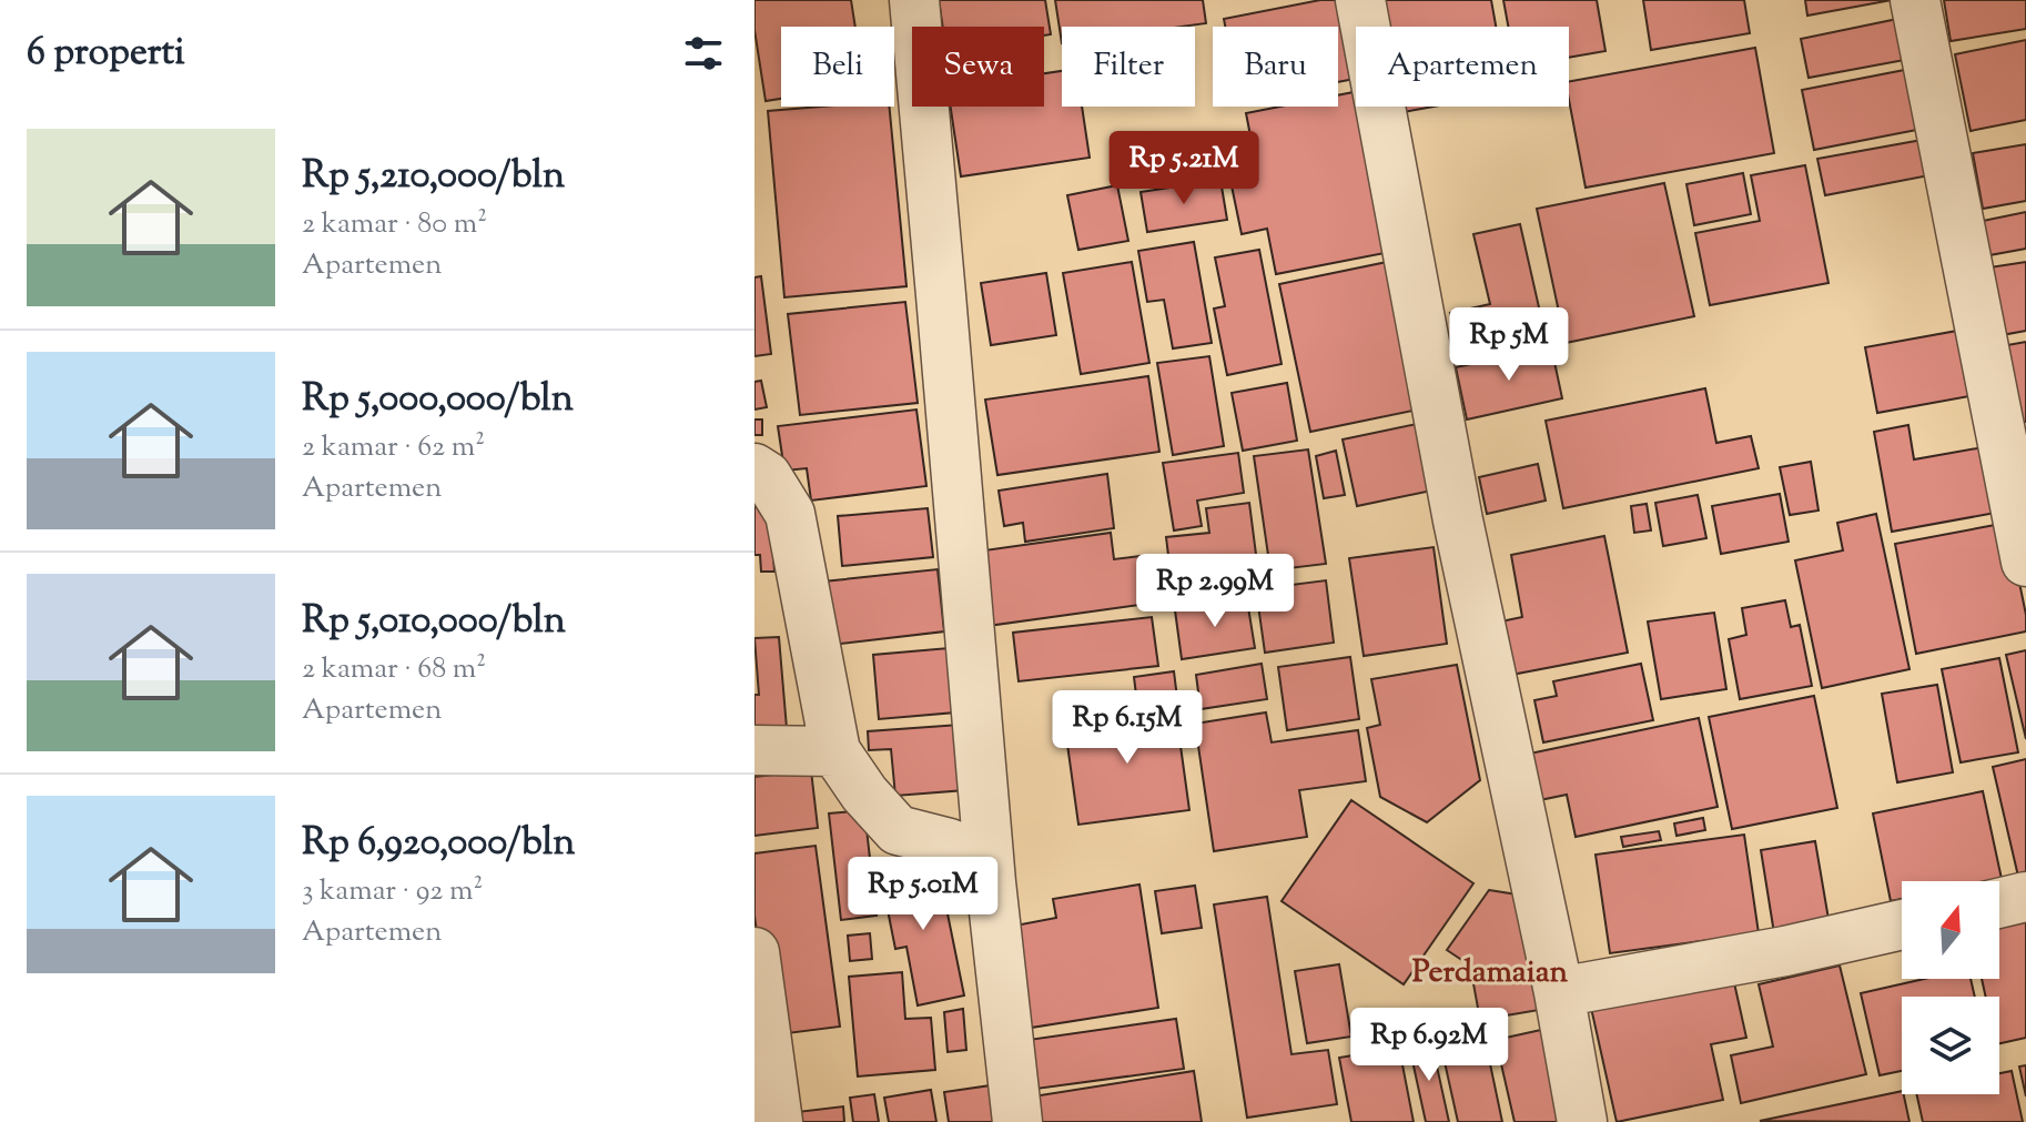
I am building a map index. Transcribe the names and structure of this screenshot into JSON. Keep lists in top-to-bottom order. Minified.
{"districts":["Perdamaian"],"north":"top","page":{"heading":"6 properti","chip":["Beli","Sewa","Filter","Baru","Apartemen"],"list":[{"name":"Rp 5,210,000/bln","note":"2 kamar · 80 m² · Apartemen"},{"name":"Rp 5,000,000/bln","note":"2 kamar · 62 m² · Apartemen"},{"name":"Rp 5,010,000/bln","note":"2 kamar · 68 m² · Apartemen"},{"name":"Rp 6,920,000/bln","note":"3 kamar · 92 m² · Apartemen"}],"price":["Rp 5.21M","Rp 5M","Rp 2.99M","Rp 6.15M","Rp 5.01M","Rp 6.92M"]}}
